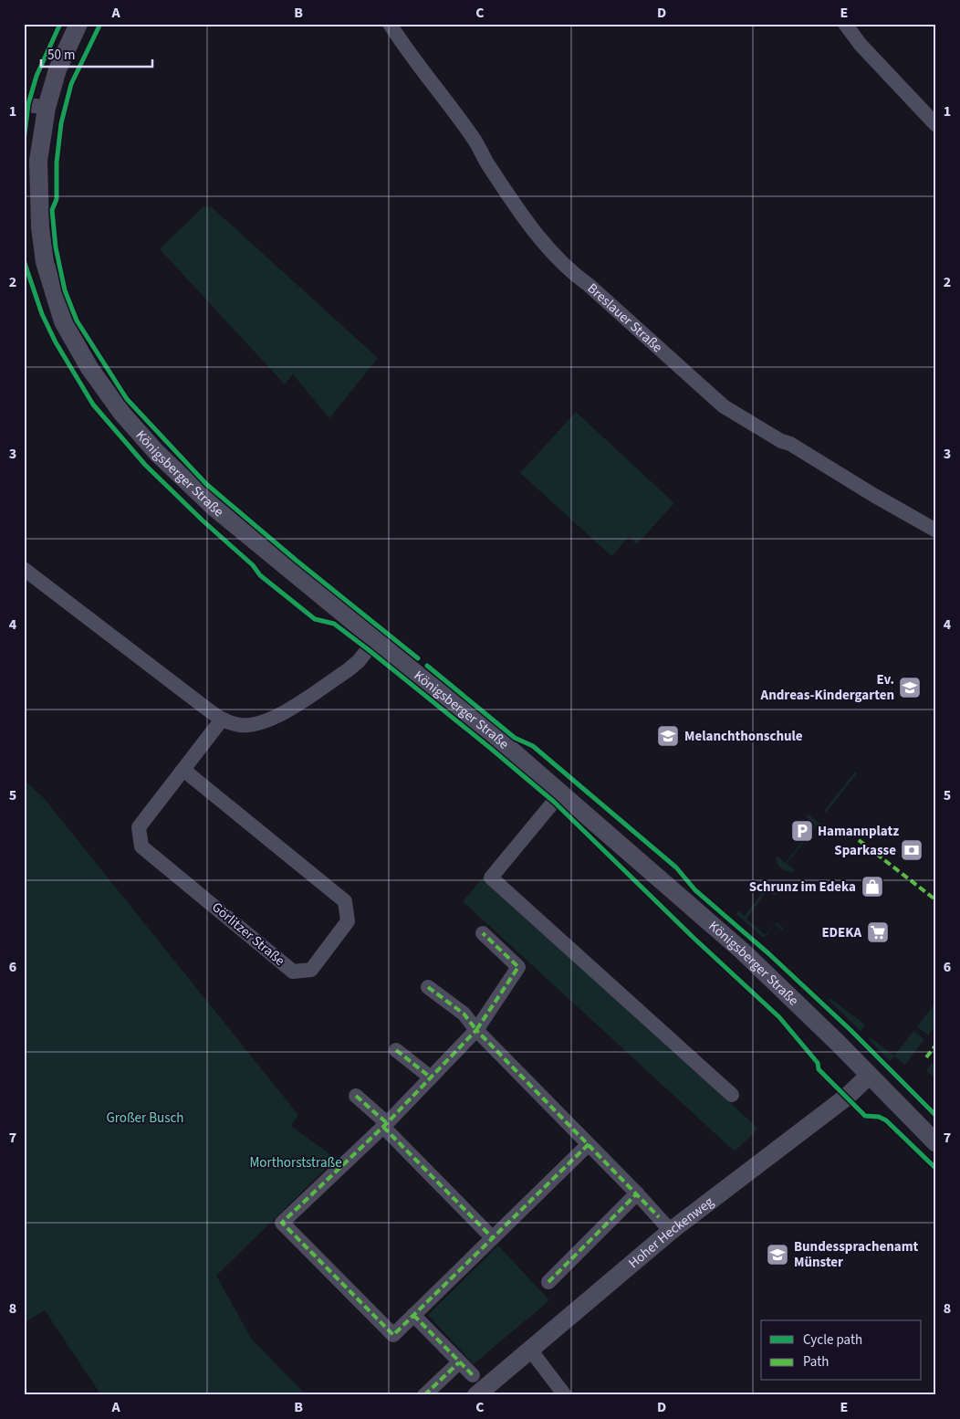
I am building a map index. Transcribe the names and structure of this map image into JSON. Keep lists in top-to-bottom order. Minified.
{"streets":{"street":["Breslauer Straße","Königsberger Straße","Görlitzer Straße","Hoher Heckenweg"]},"crossings":[["Königsberger Straße","Hoher Heckenweg"]],"parks":["Großer Busch","Morthorststraße"],"places":{"school or university":["Ev. Andreas-Kindergarten","Melanchthonschule","Bundessprachenamt Münster"],"parking":["Hamannplatz"],"bank":["Sparkasse"],"shop":["Schrunz im Edeka"],"supermarket":["EDEKA"]},"legend":["Cycle path","Path"],"scale_bar":"50 m","grid":{"columns":["A","B","C","D","E"],"rows":["1","2","3","4","5","6","7","8"]}}
